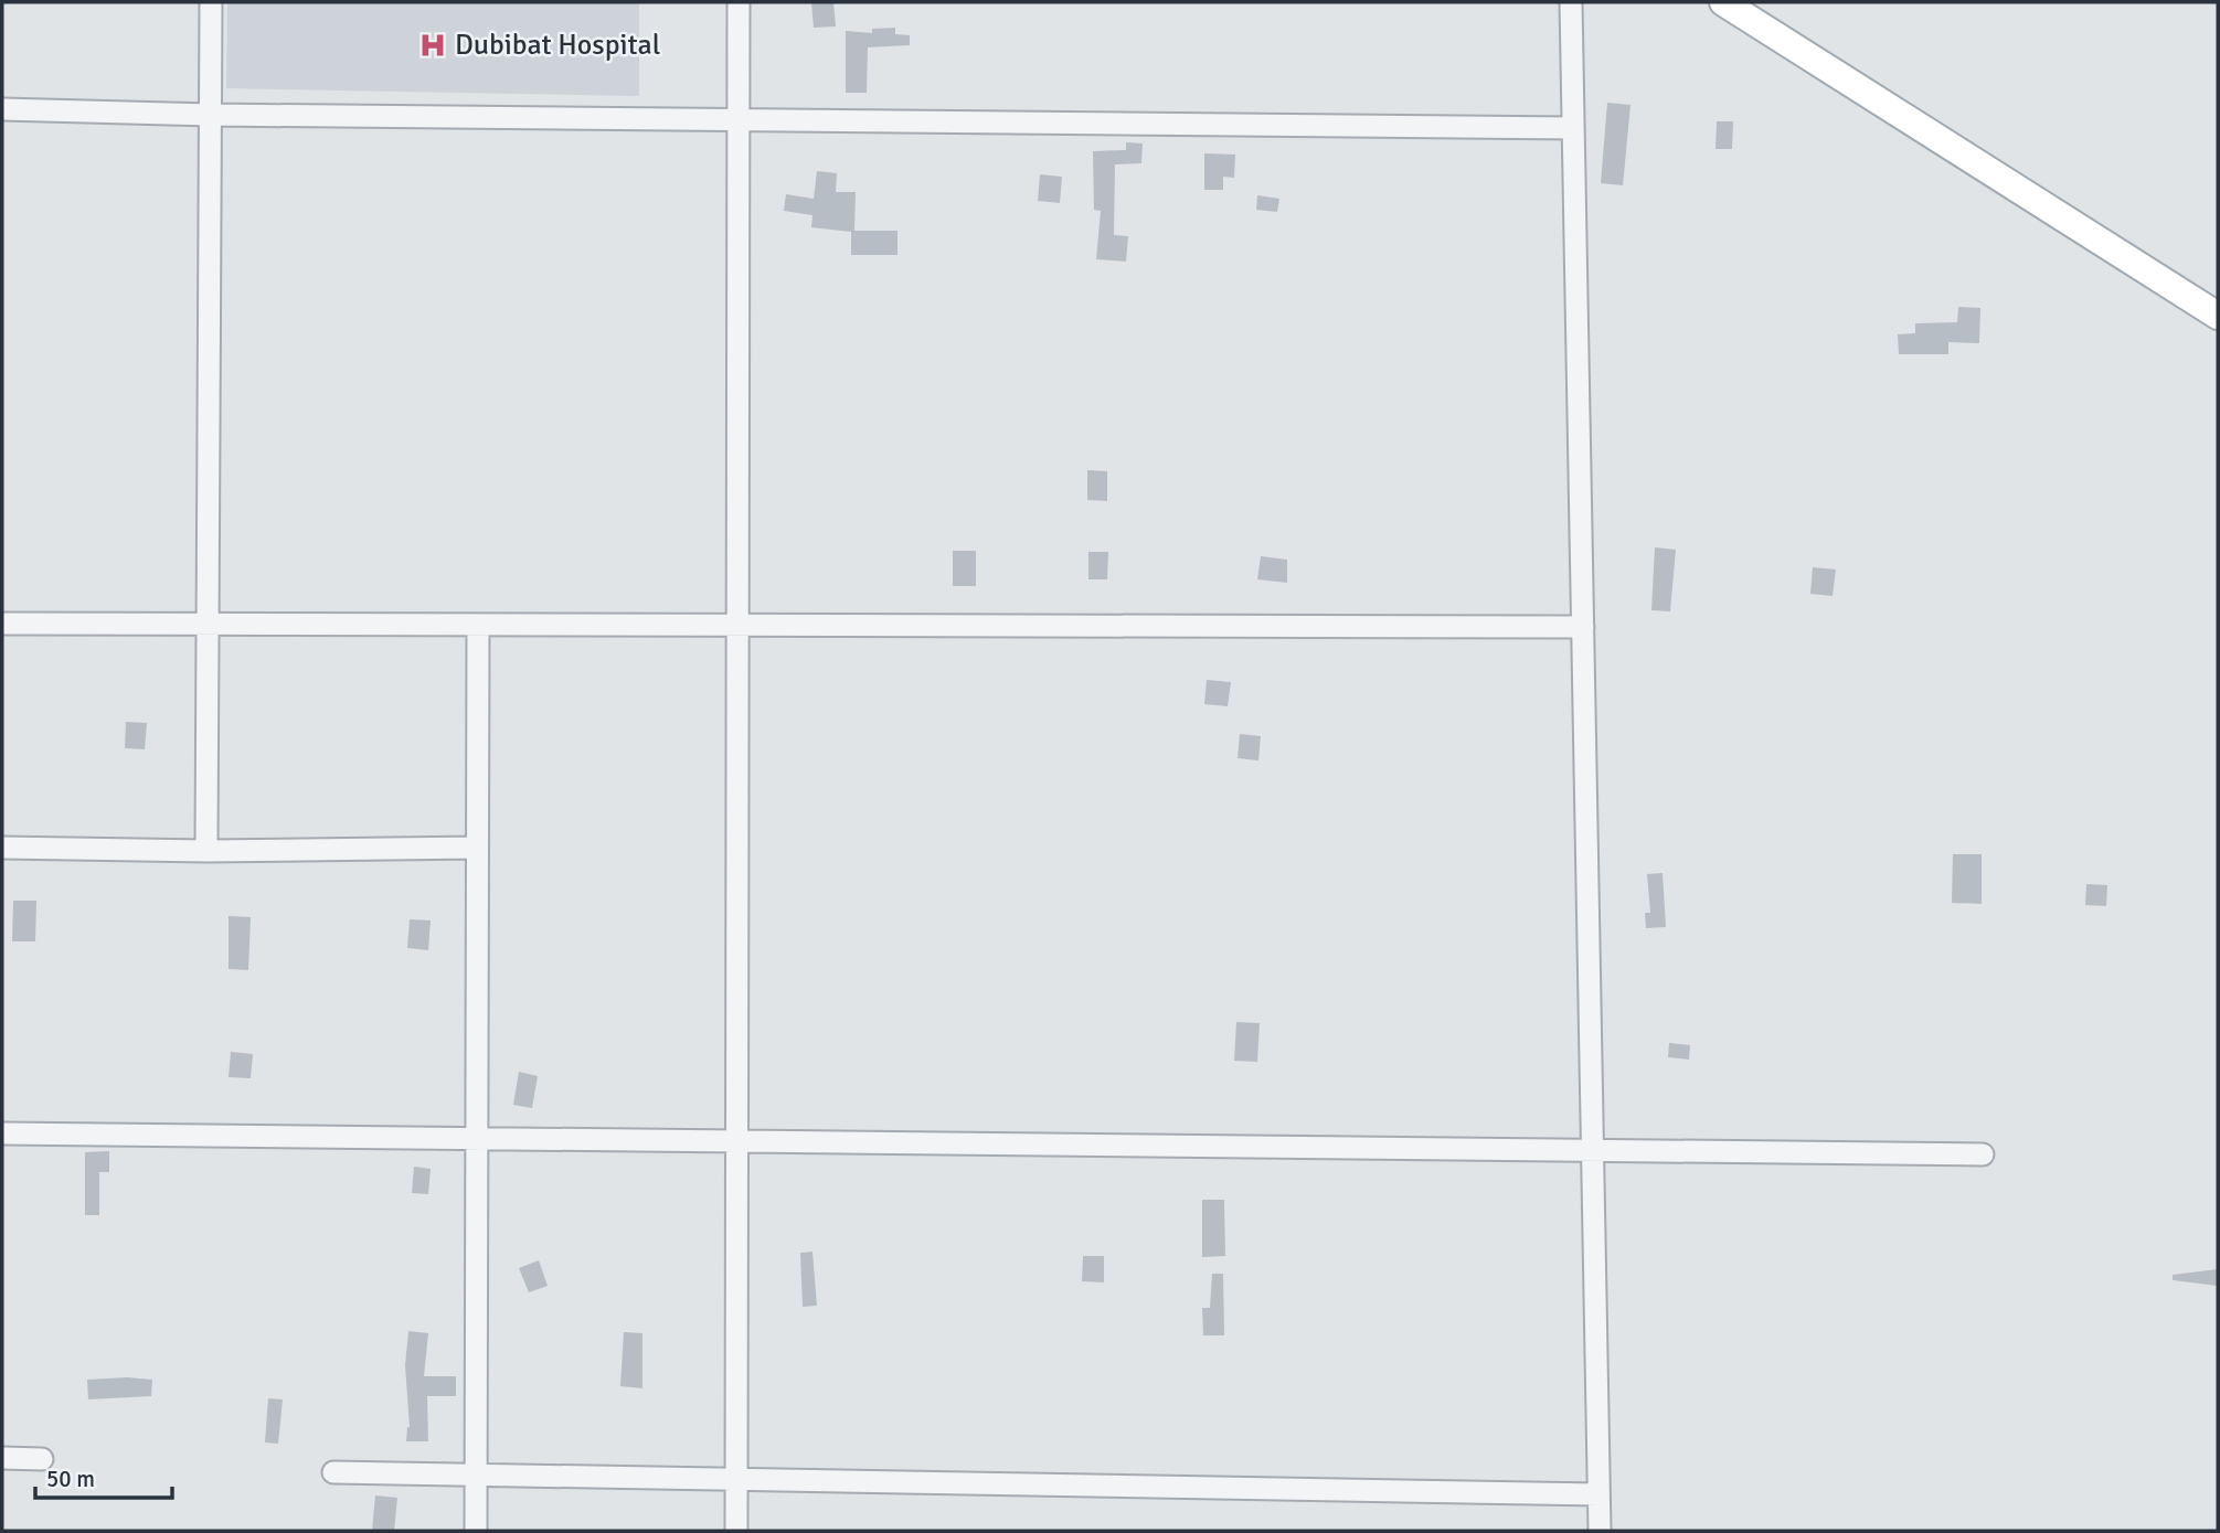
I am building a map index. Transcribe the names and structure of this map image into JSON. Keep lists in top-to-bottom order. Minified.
{"places":{"hospital":["Dubibat Hospital"]},"scale_bar":"50 m"}
